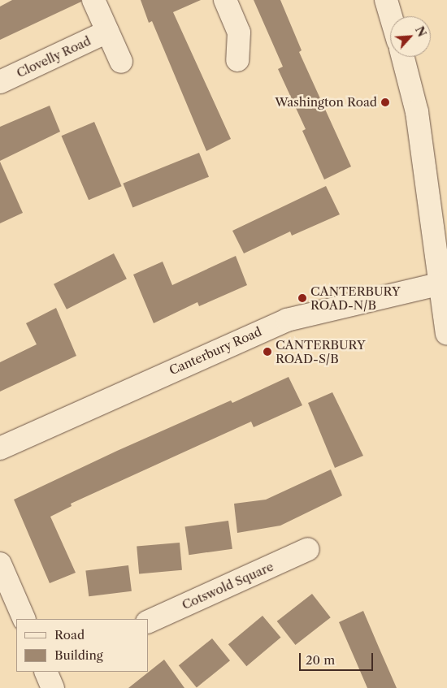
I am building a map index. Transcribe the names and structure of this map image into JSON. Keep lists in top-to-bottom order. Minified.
{"streets":{"street":["Clovelly Road","Canterbury Road","Cotswold Square"]},"places":["Washington Road","CANTERBURY ROAD-N/B","CANTERBURY ROAD-S/B"],"legend":["Road","Building"],"scale_bar":"20 m","north":"top right"}
